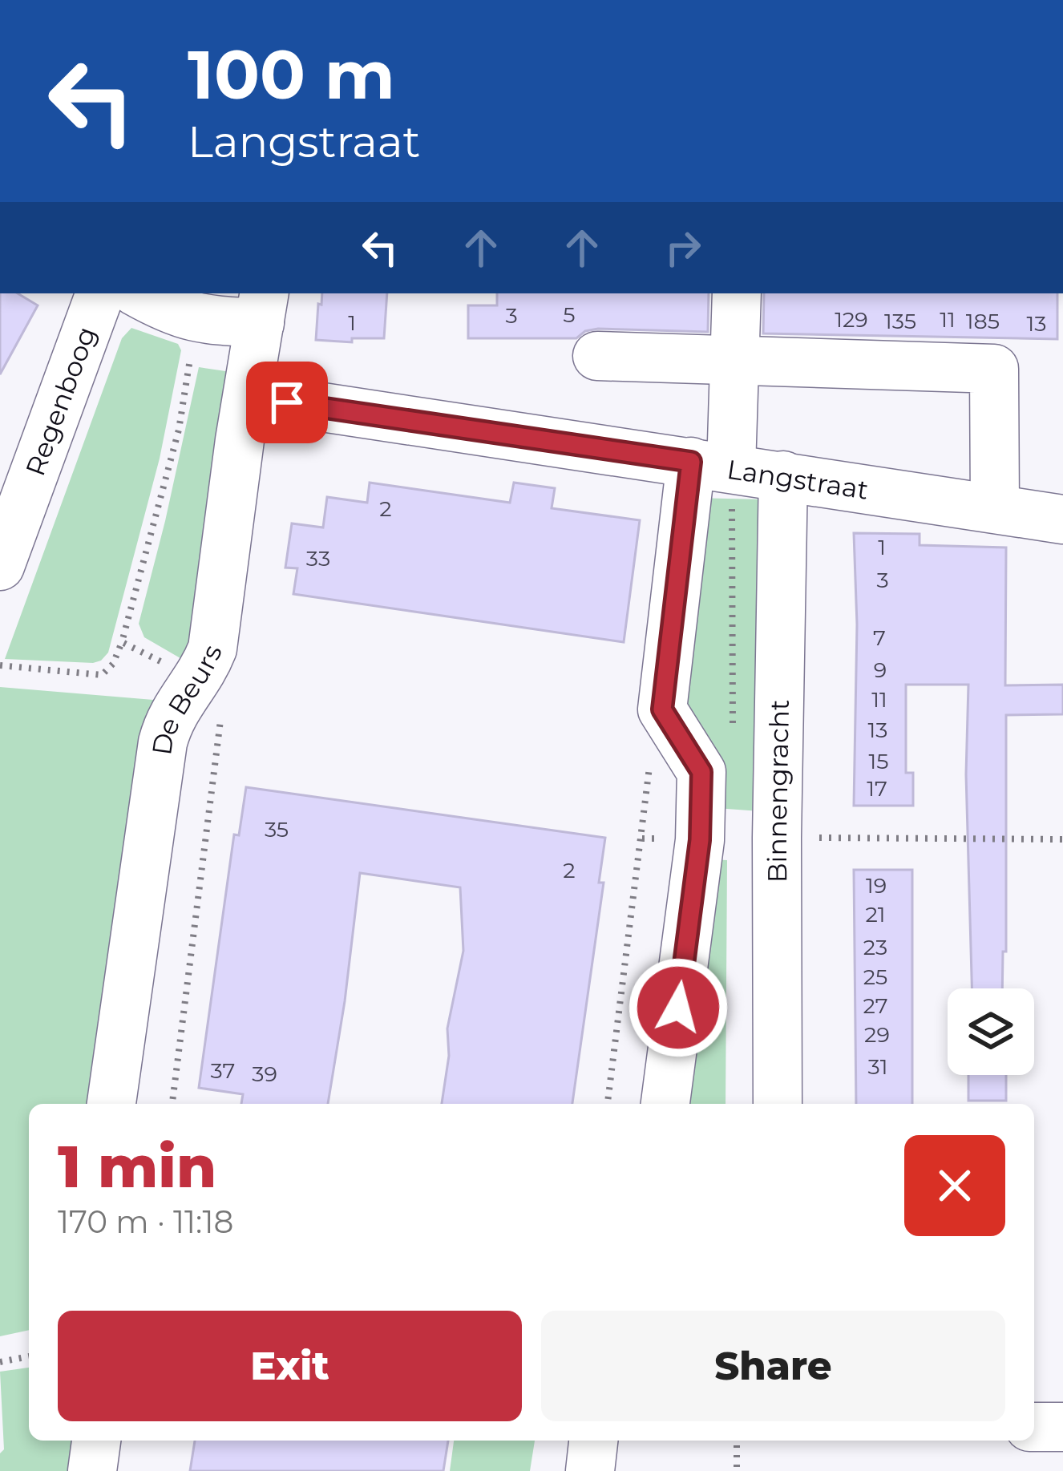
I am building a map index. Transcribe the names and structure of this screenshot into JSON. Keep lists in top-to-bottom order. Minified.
{"streets":{"street":["Regenboog","Langstraat","De Beurs","Binnengracht"]},"crossings":[["Langstraat","De Beurs"],["Langstraat","Binnengracht"]],"house_numbers":["5","3","129","11","135","185","1","13","2","1","33","3","7","9","11","13","15","17","35","2","19","21","23","25","27","29","31","37","39"],"page":{"turn":["100 m","Langstraat"],"heading":["1 min","170 m · 11:18"],"buttons":["Exit","Share"]}}
